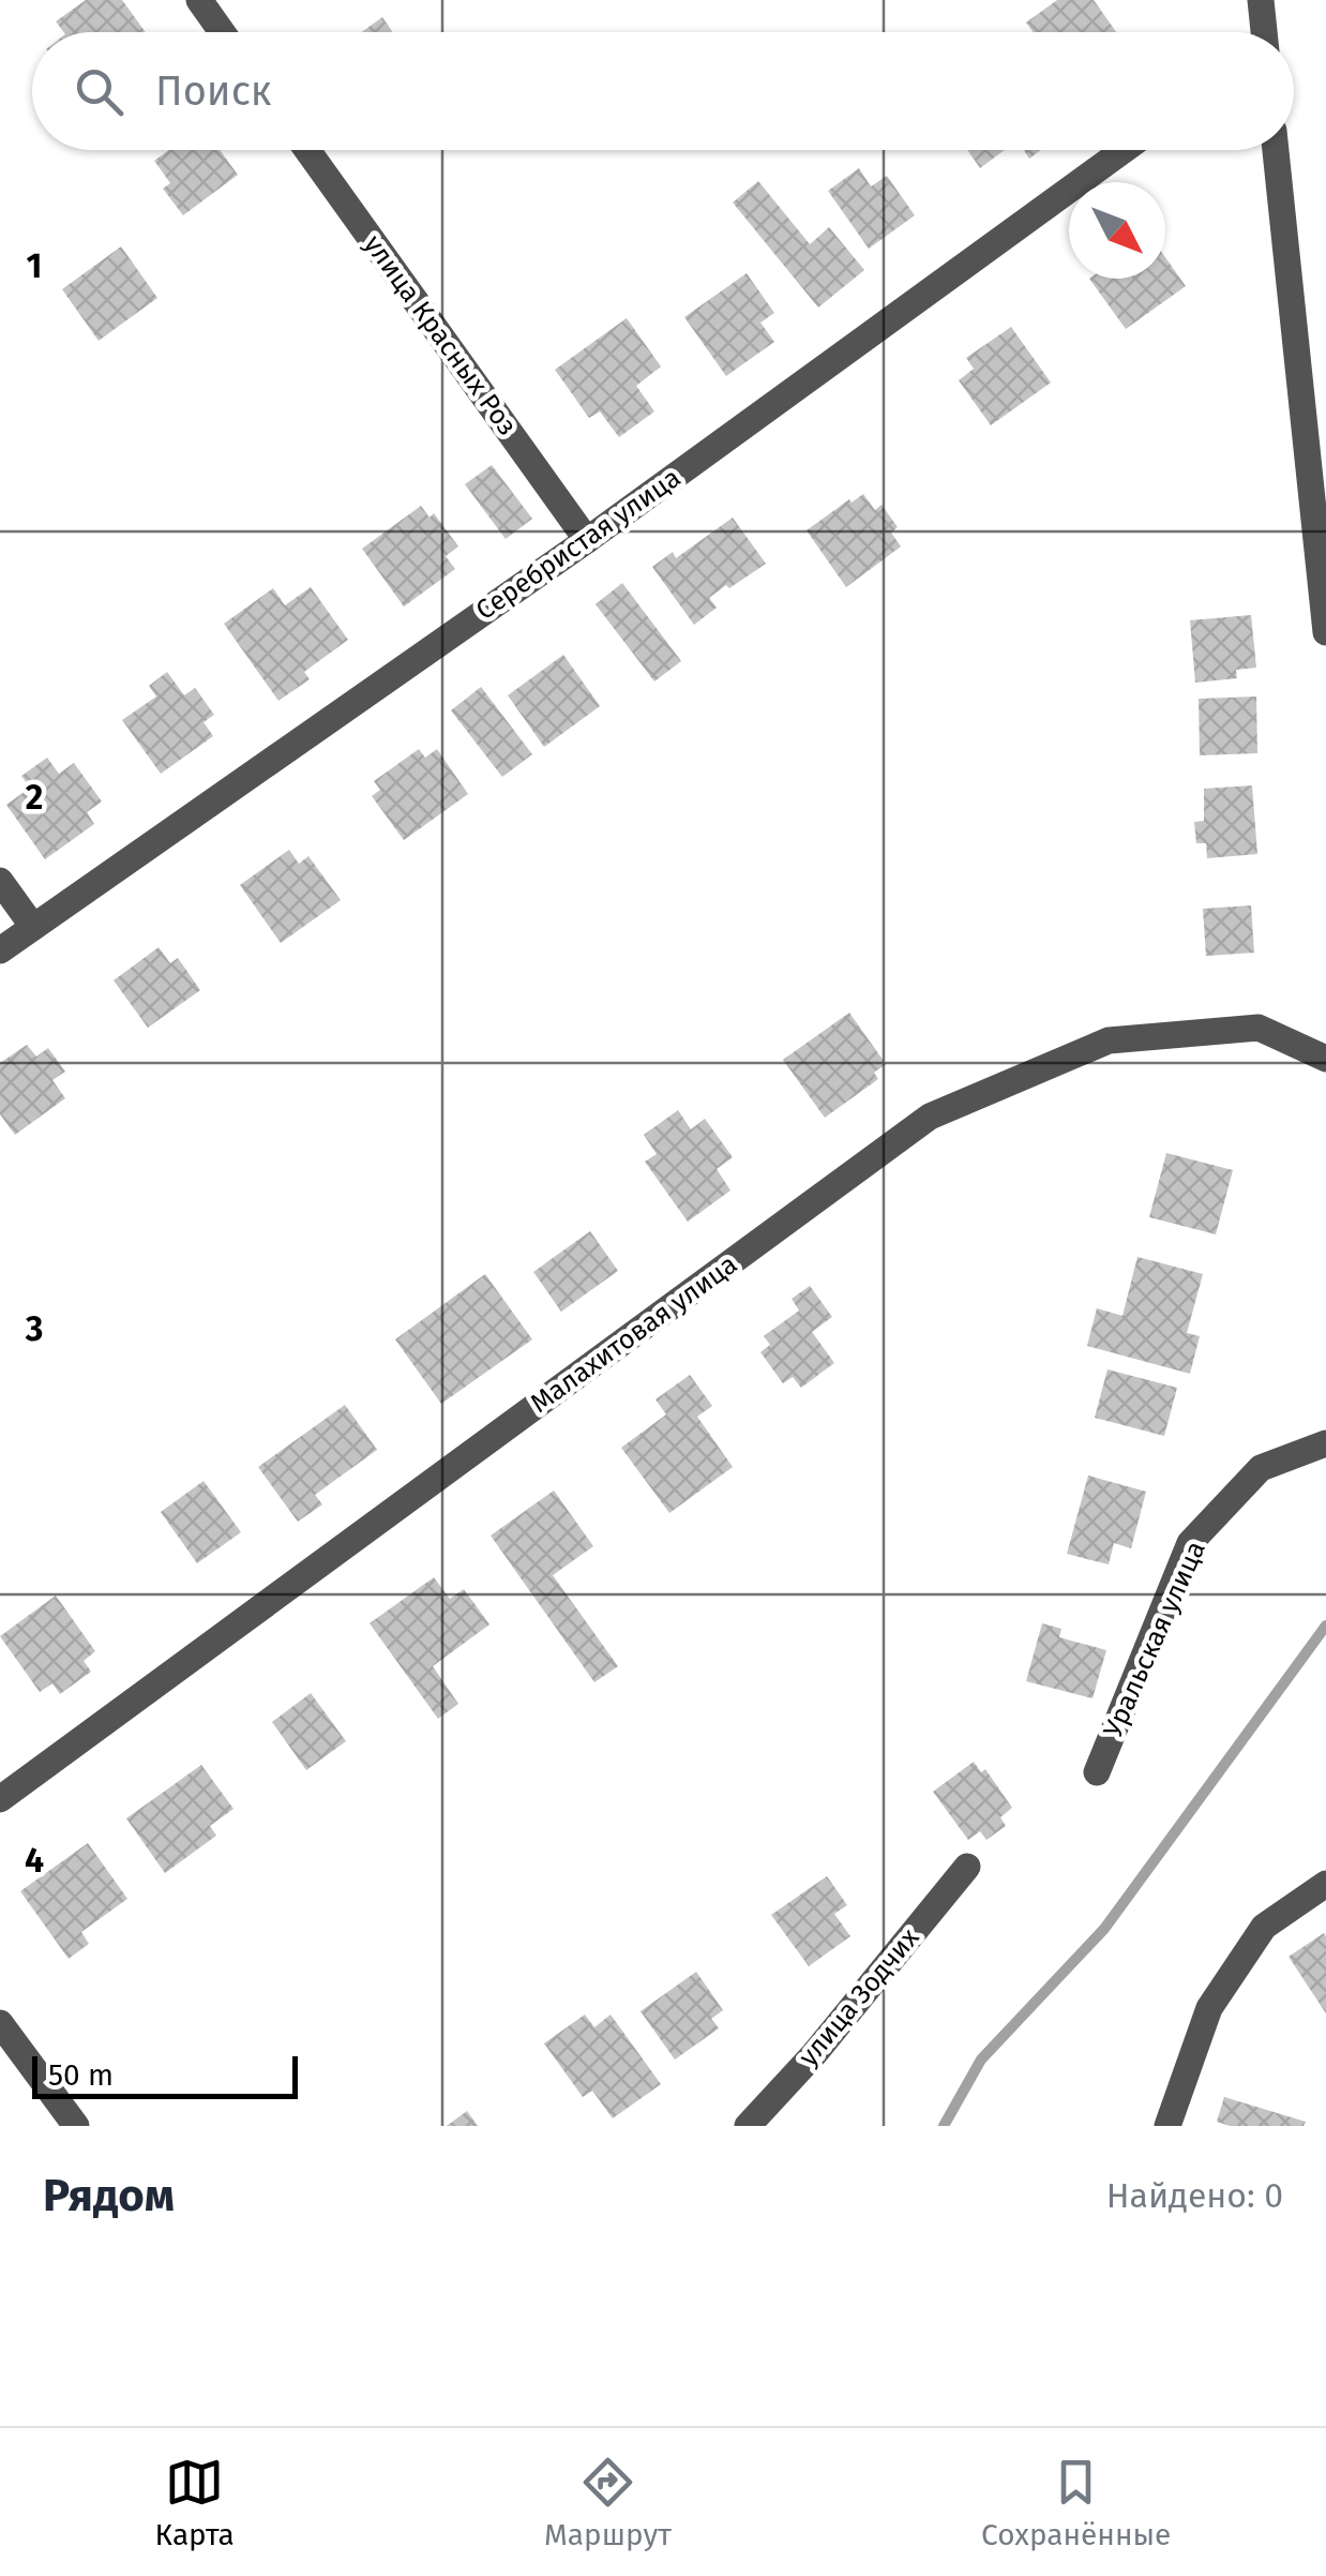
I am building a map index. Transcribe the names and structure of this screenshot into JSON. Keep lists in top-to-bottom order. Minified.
{"streets":{"street":["улица Красных Роз","Серебристая улица","Малахитовая улица","Уральская улица","улица Зодчих"]},"crossings":[["улица Красных Роз","Серебристая улица"]],"scale_bar":"50 m","north":"bottom right","page":{"search":"Поиск","scale":"50 m","heading":["Рядом","Найдено: 0"],"nav":["Карта","Маршрут","Сохранённые"]},"grid":{"rows":["1","2","3","4"]}}
